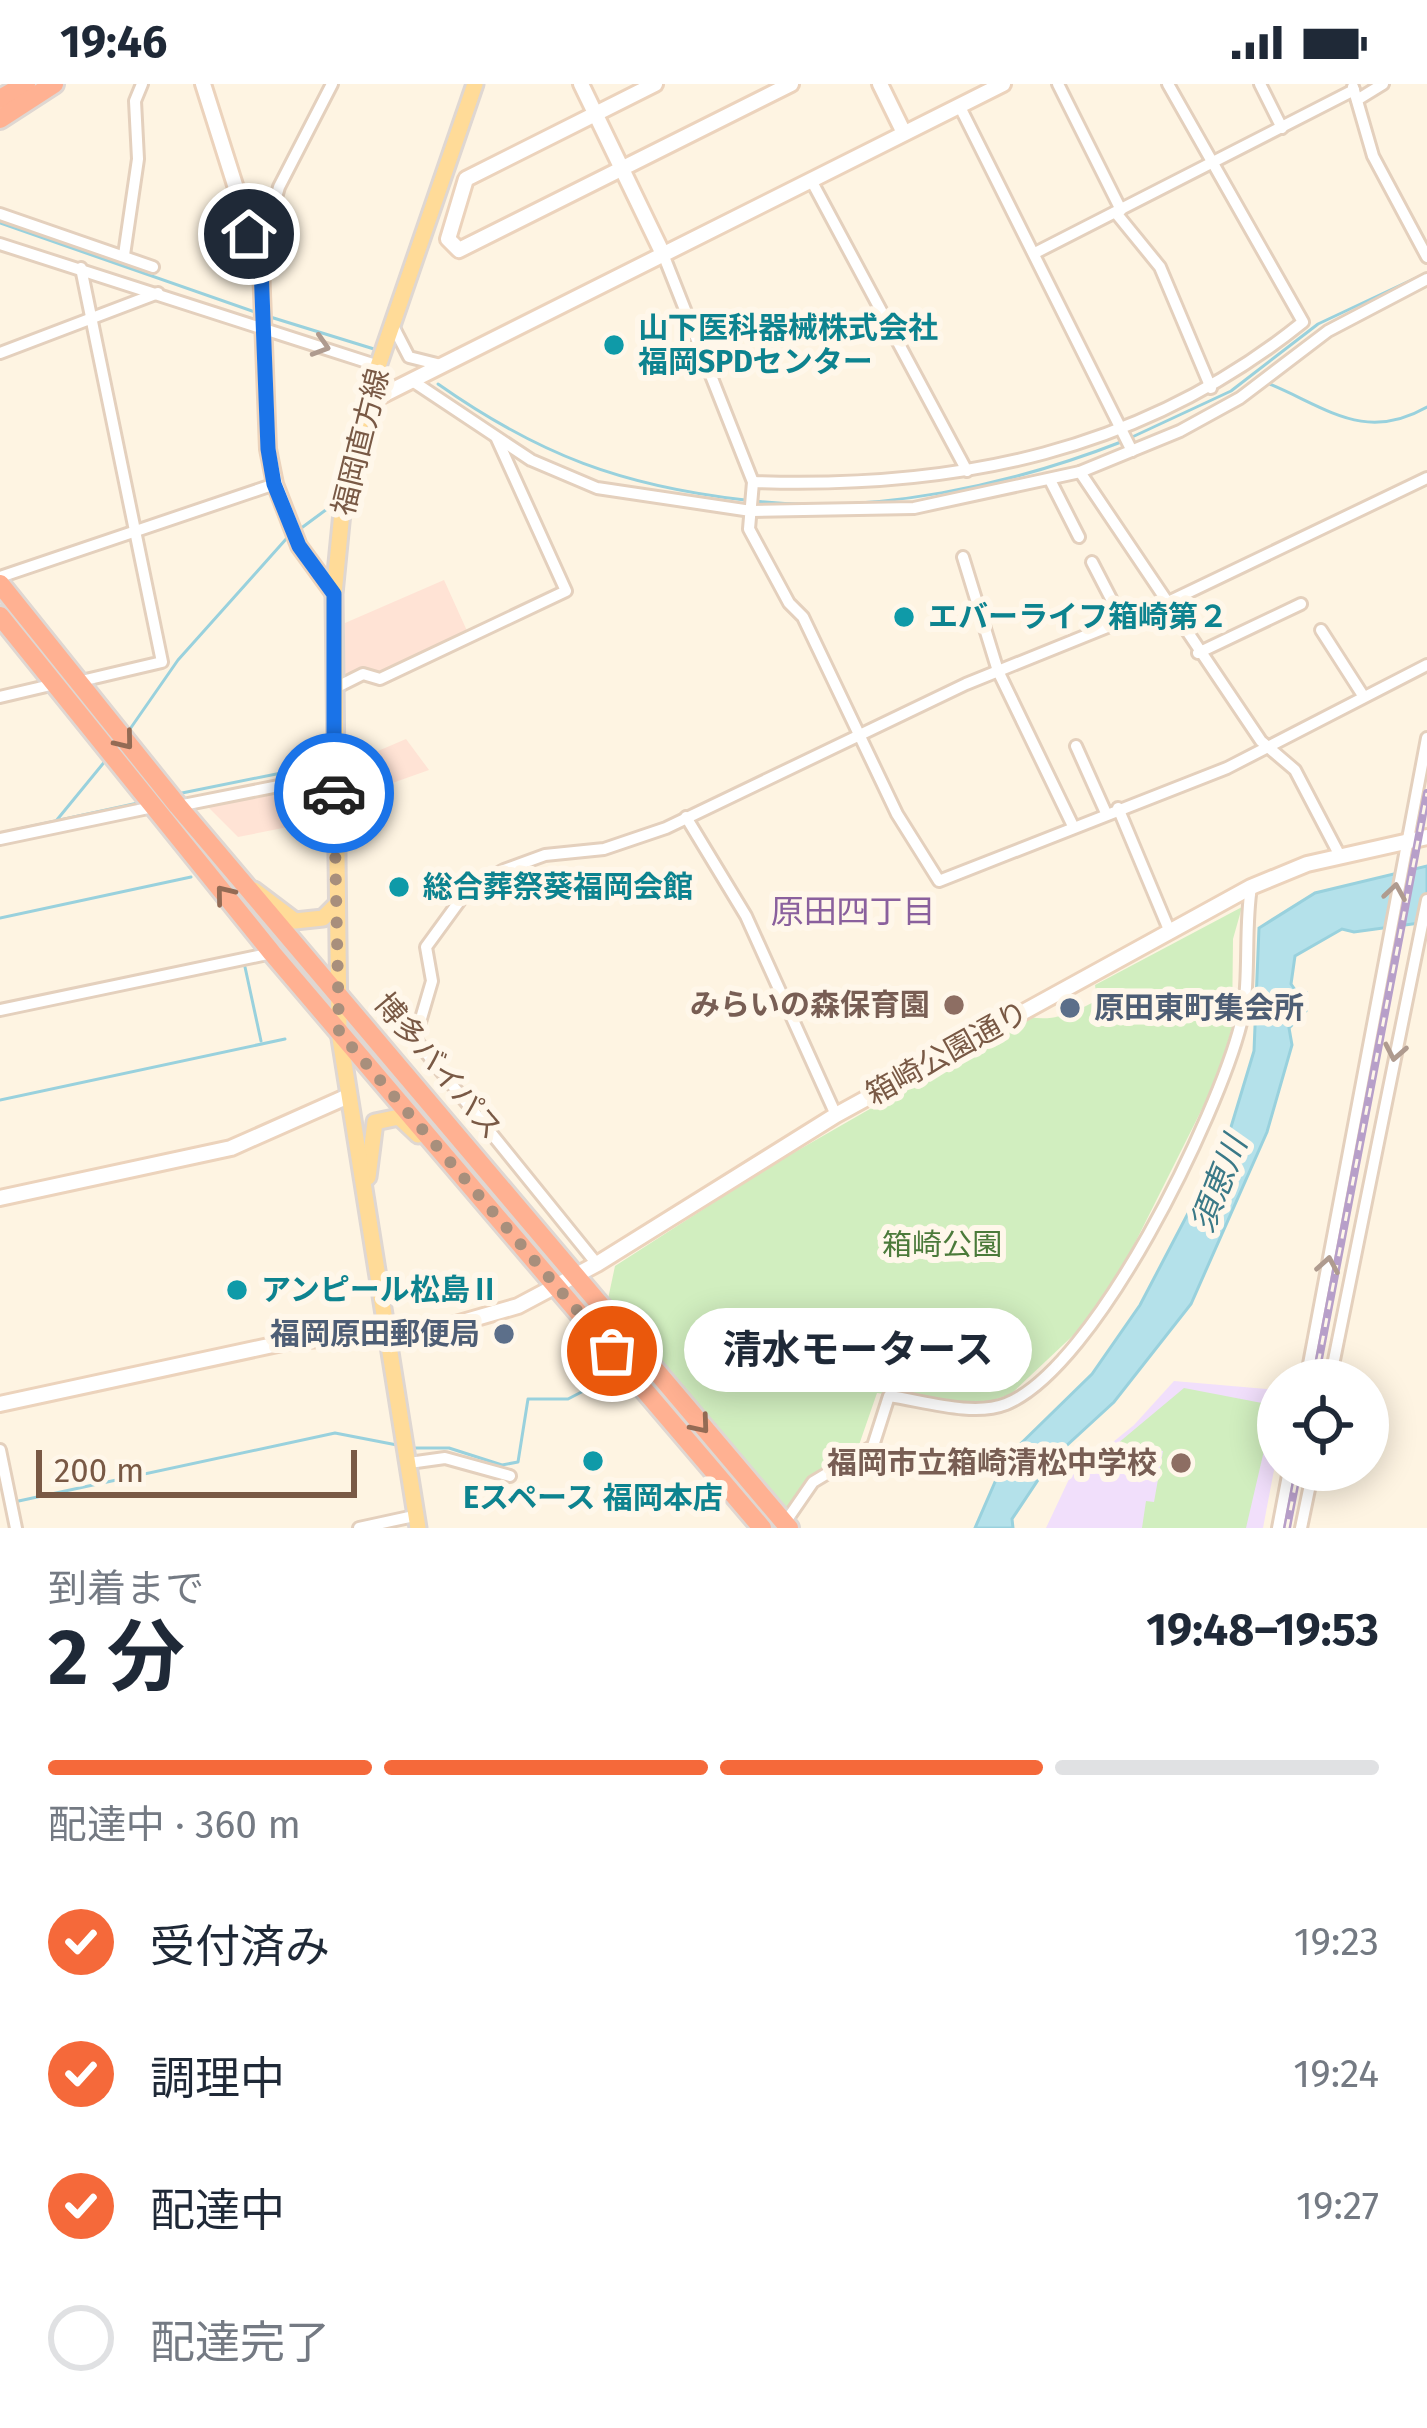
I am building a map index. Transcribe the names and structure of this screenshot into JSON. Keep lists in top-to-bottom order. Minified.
{"streets":{"highway":["博多バイパス"],"main road":["福岡直方線"],"street":["箱崎公園通り"]},"crossings":[["福岡直方線","箱崎公園通り"],["福岡直方線","博多バイパス"],["箱崎公園通り","博多バイパス"]],"districts":["原田四丁目"],"water":["須恵川"],"parks":["箱崎公園"],"places":["山下医科器械株式会社 福岡SPDセンター","エバーライフ箱崎第２","総合葬祭葵福岡会館","みらいの森保育園","原田東町集会所","アンピール松島Ⅱ","福岡原田郵便局","清水モータース","Eスペース 福岡本店","福岡市立箱崎清松中学校"],"scale_bar":"200 m","page":{"status":"19:46","bubble":"清水モータース","scale":"200 m","heading":["2 分","到着まで","19:48–19:53"],"bar":"配達中 · 360 m","list":[["受付済み","19:23"],["調理中","19:24"],["配達中","19:27"],"配達完了"]}}
